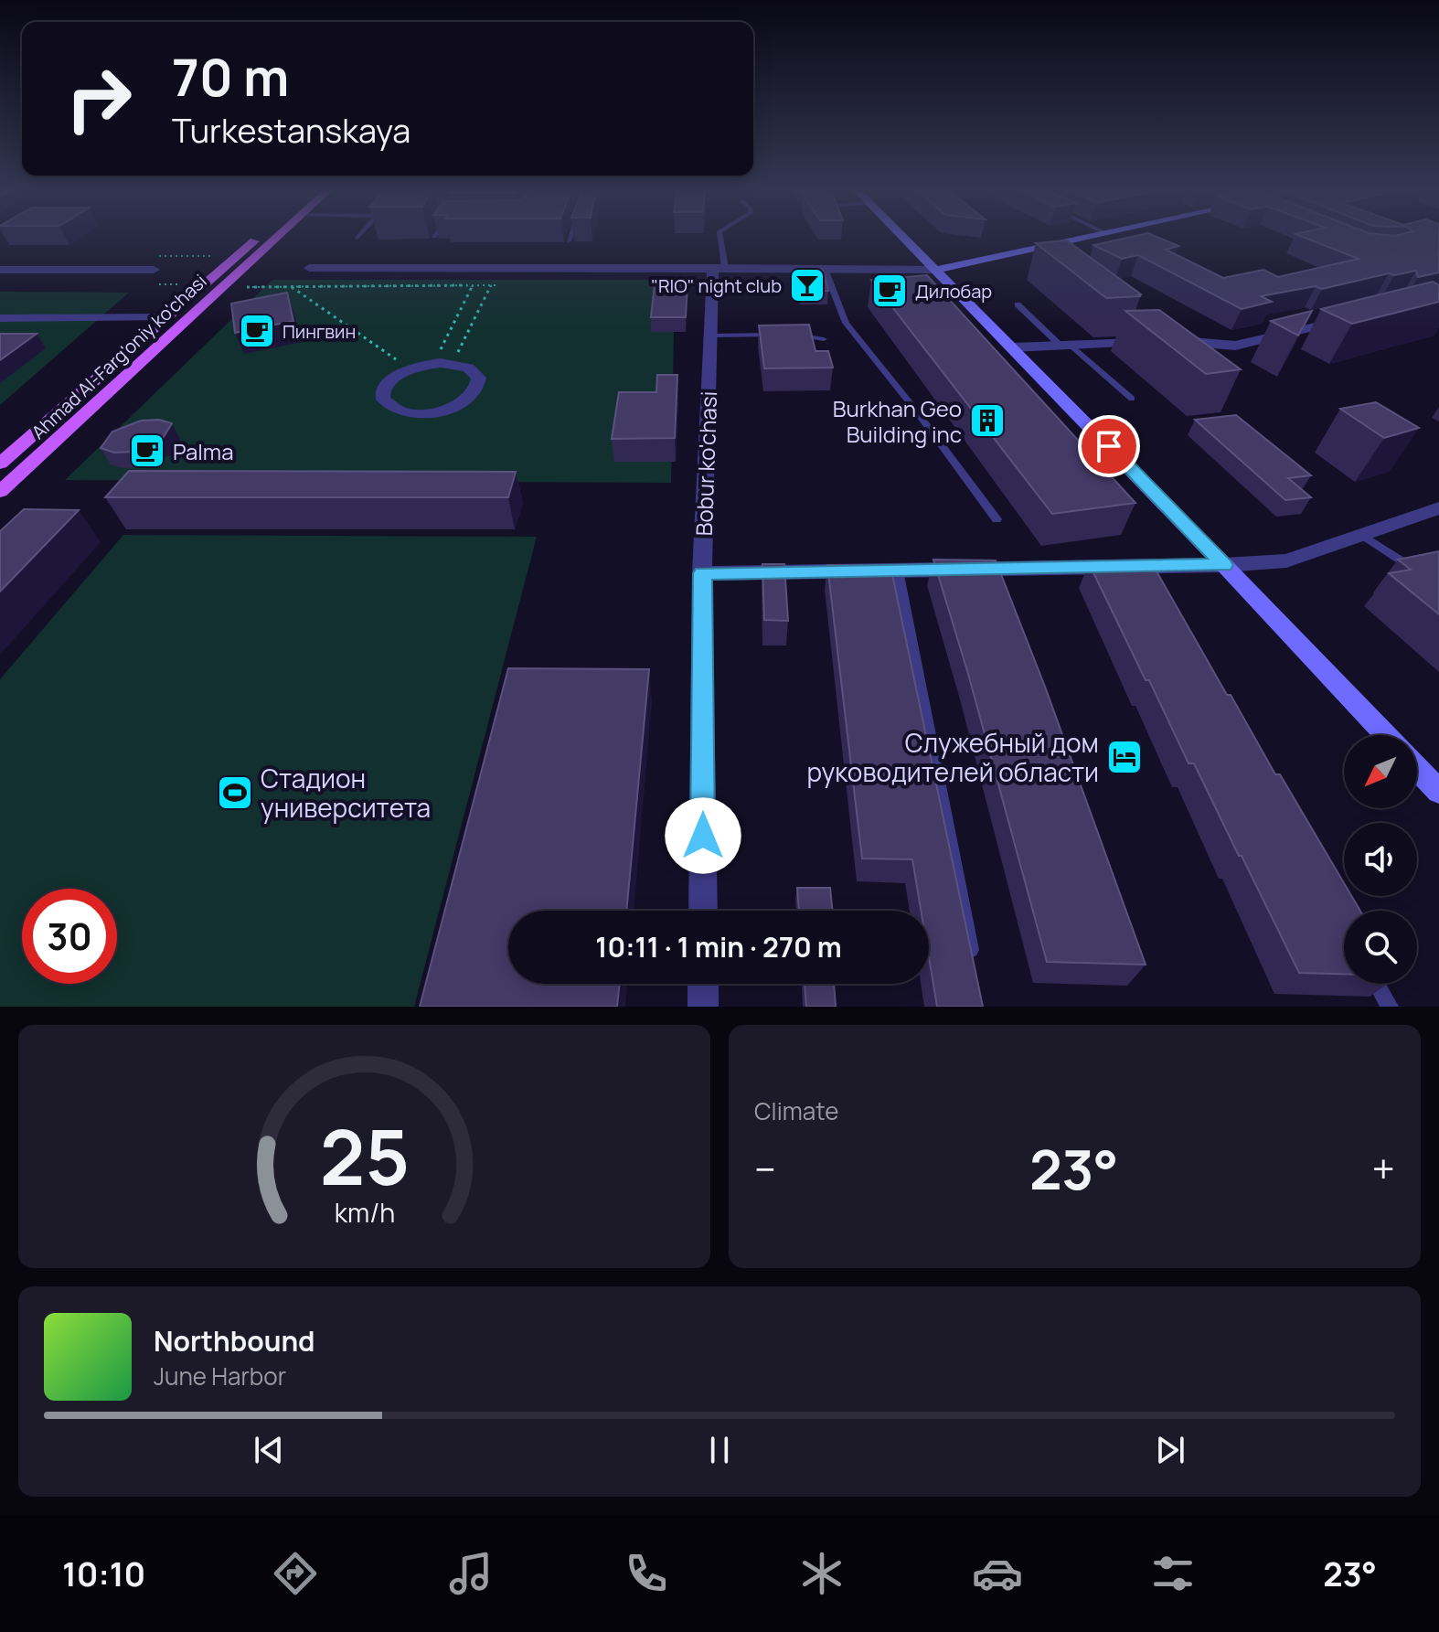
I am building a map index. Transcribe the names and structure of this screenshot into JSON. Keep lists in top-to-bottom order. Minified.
{"streets":{"main road":["Ahmad Al-Farg'oniy ko'chasi"],"street":["Bobur ko'chasi"]},"places":{"bar":["\"RIO\" night club"],"cafe":["Дилобар","Пингвин","Palma"],"building":["Burkhan Geo Building inc"],"hotel":["Служебный дом руководителей области"],"sports":["Стадион университета"]},"north":"bottom left","page":{"turn":["70 m","Turkestanskaya"],"limit":"30","trip":"10:11 · 1 min · 270 m","tile":"Climate","heat":["−","23°","+"],"song":["Northbound","June Harbor"],"tabs":["10:10","23°"],"gauge":["25","km/h"]}}
